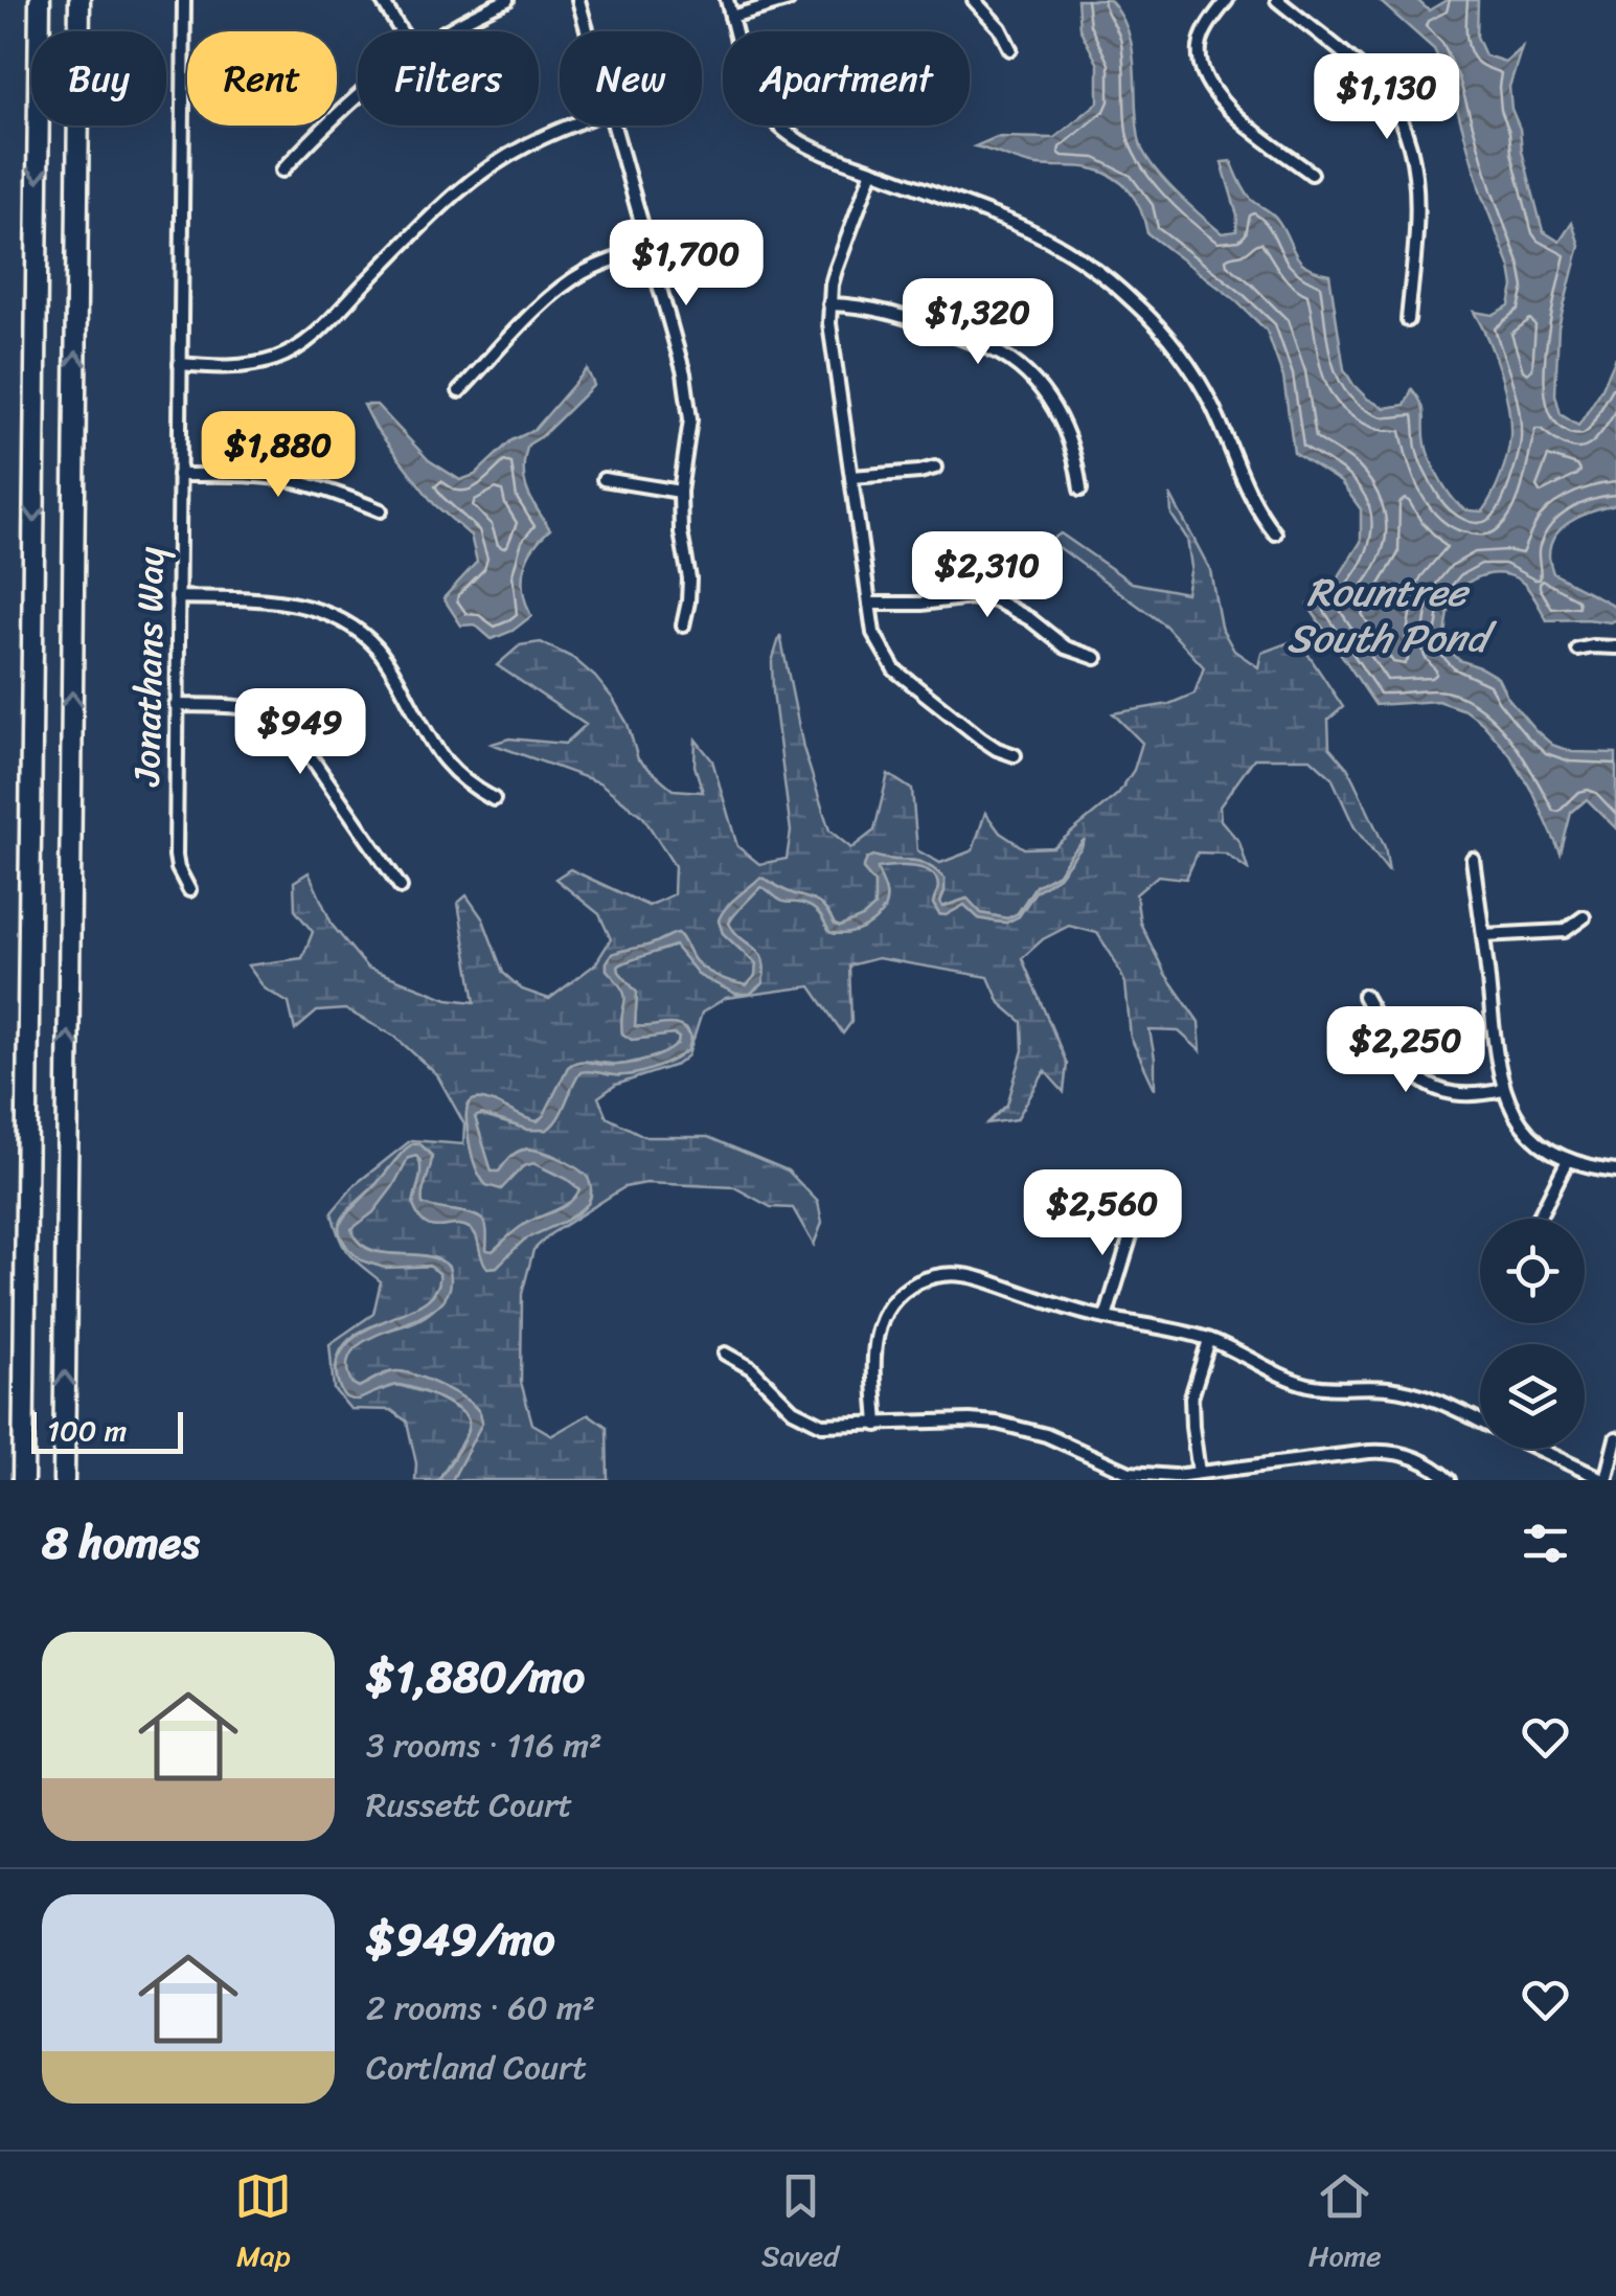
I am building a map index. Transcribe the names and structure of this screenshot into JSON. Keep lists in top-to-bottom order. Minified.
{"streets":{"street":["Jonathans Way"]},"water":["Rountree South Pond"],"scale_bar":"100 m","page":{"chip":["Buy","Rent","Filters","New","Apartment"],"price":["$1,130","$1,700","$1,320","$1,880","$2,310","$949","$2,250","$2,560"],"scale":"100 m","heading":"8 homes","list":[{"name":"$1,880/mo","note":"3 rooms · 116 m² · Russett Court"},{"name":"$949/mo","note":"2 rooms · 60 m² · Cortland Court"}],"tabs":["Map","Saved","Home"]}}
